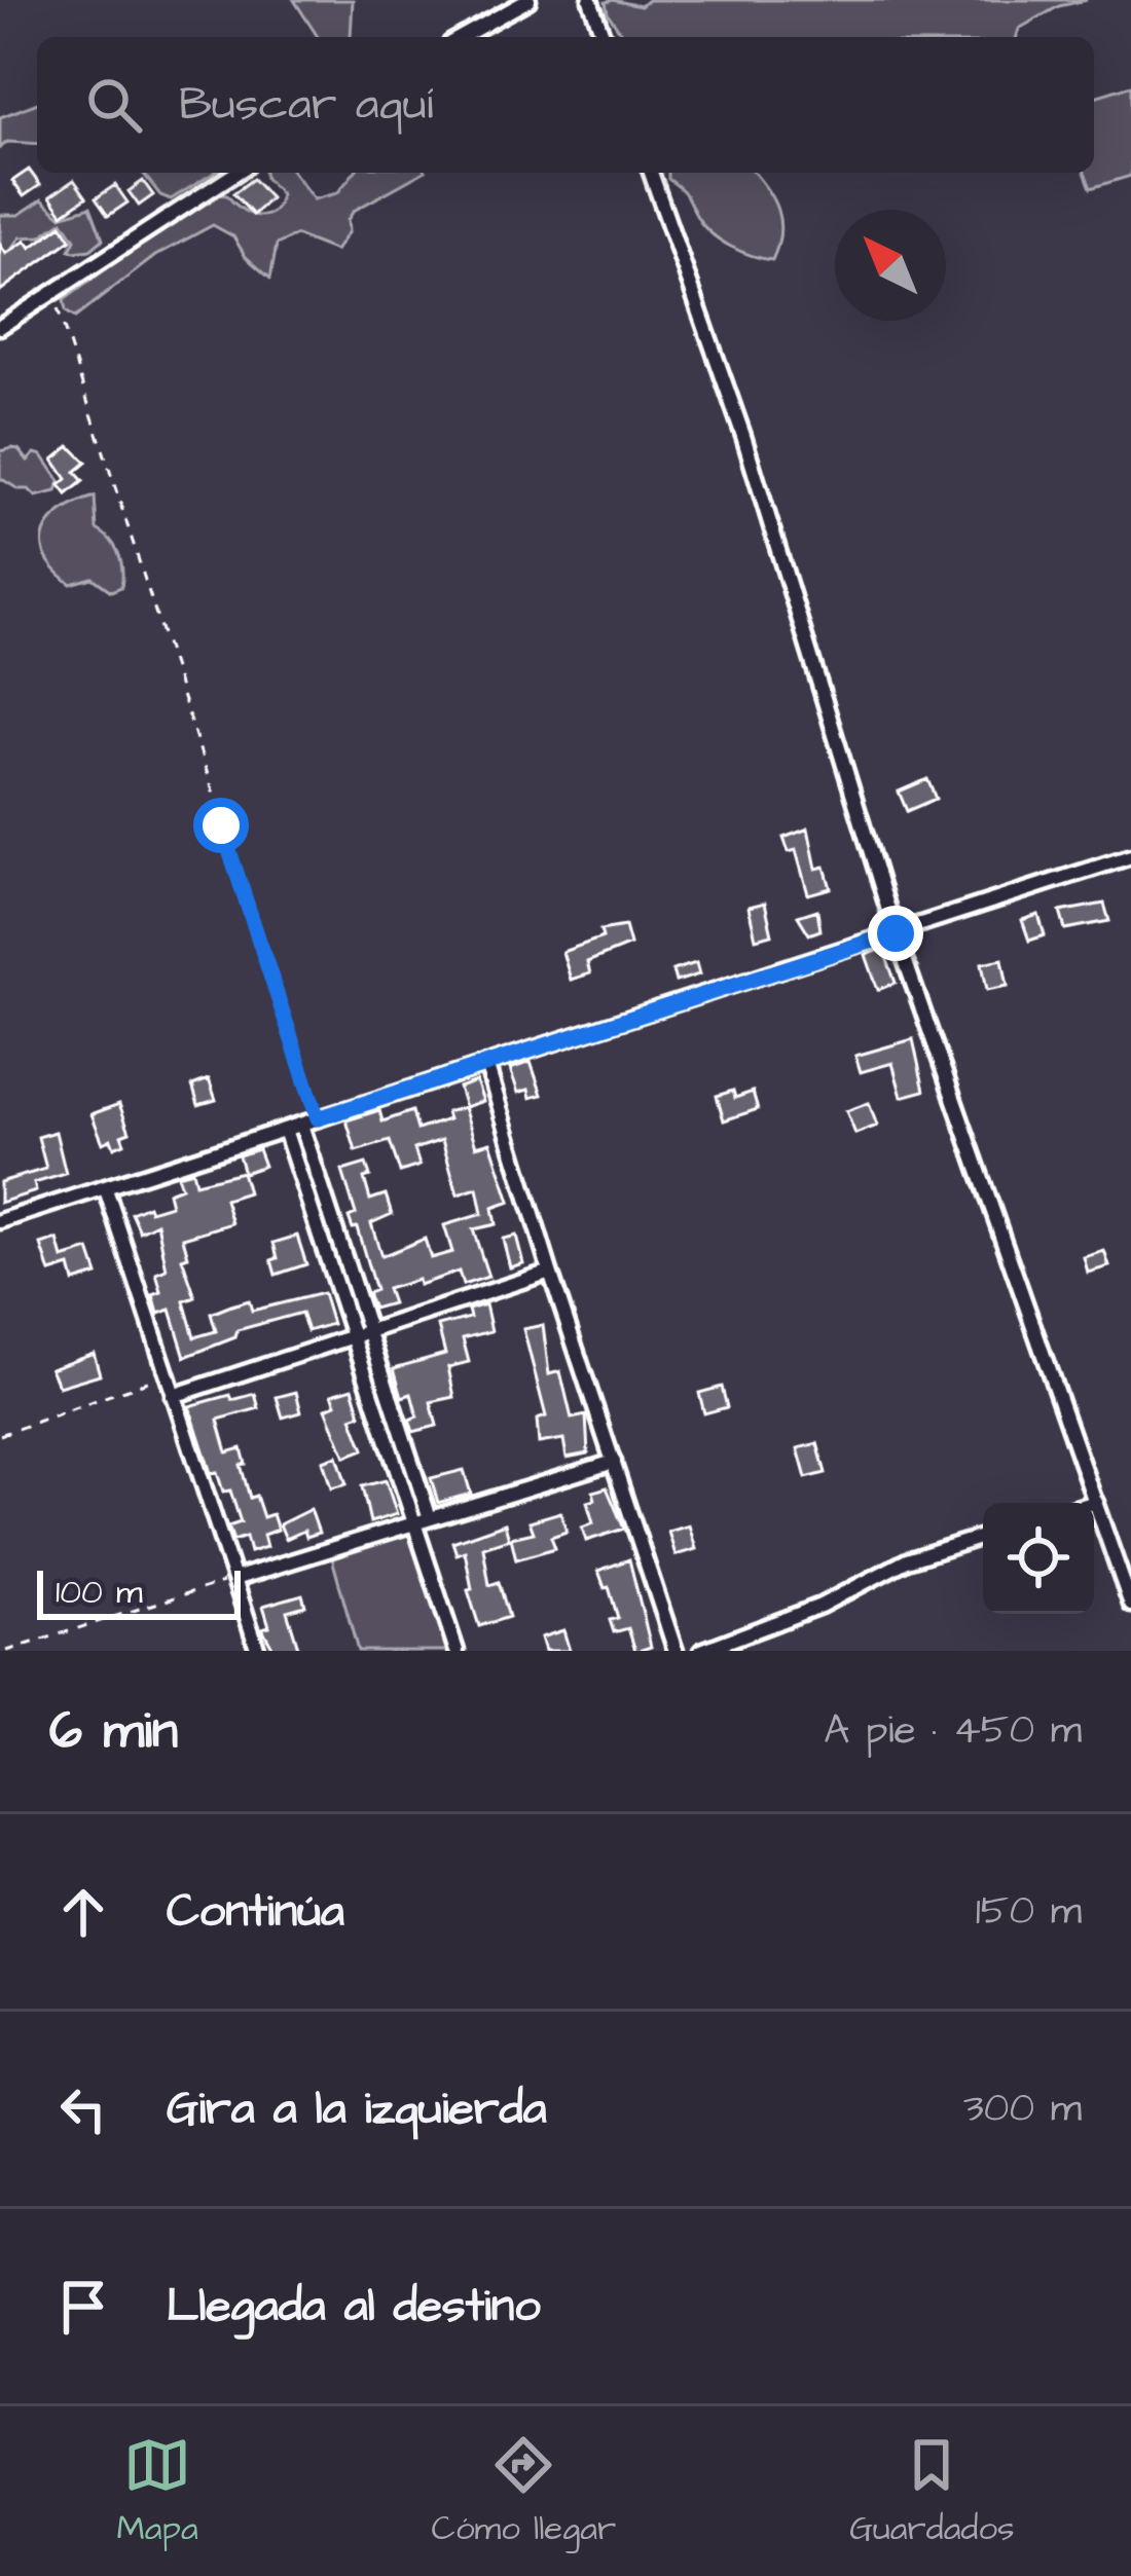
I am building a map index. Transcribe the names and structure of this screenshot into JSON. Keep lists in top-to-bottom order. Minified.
{"scale_bar":"100 m","north":"top left","page":{"search":"Buscar aquí","scale":"100 m","heading":["6 min","A pie · 450 m"],"list":[["Continúa","150 m"],["Gira a la izquierda","300 m"],"Llegada al destino"],"nav":["Mapa","Cómo llegar","Guardados"]}}
